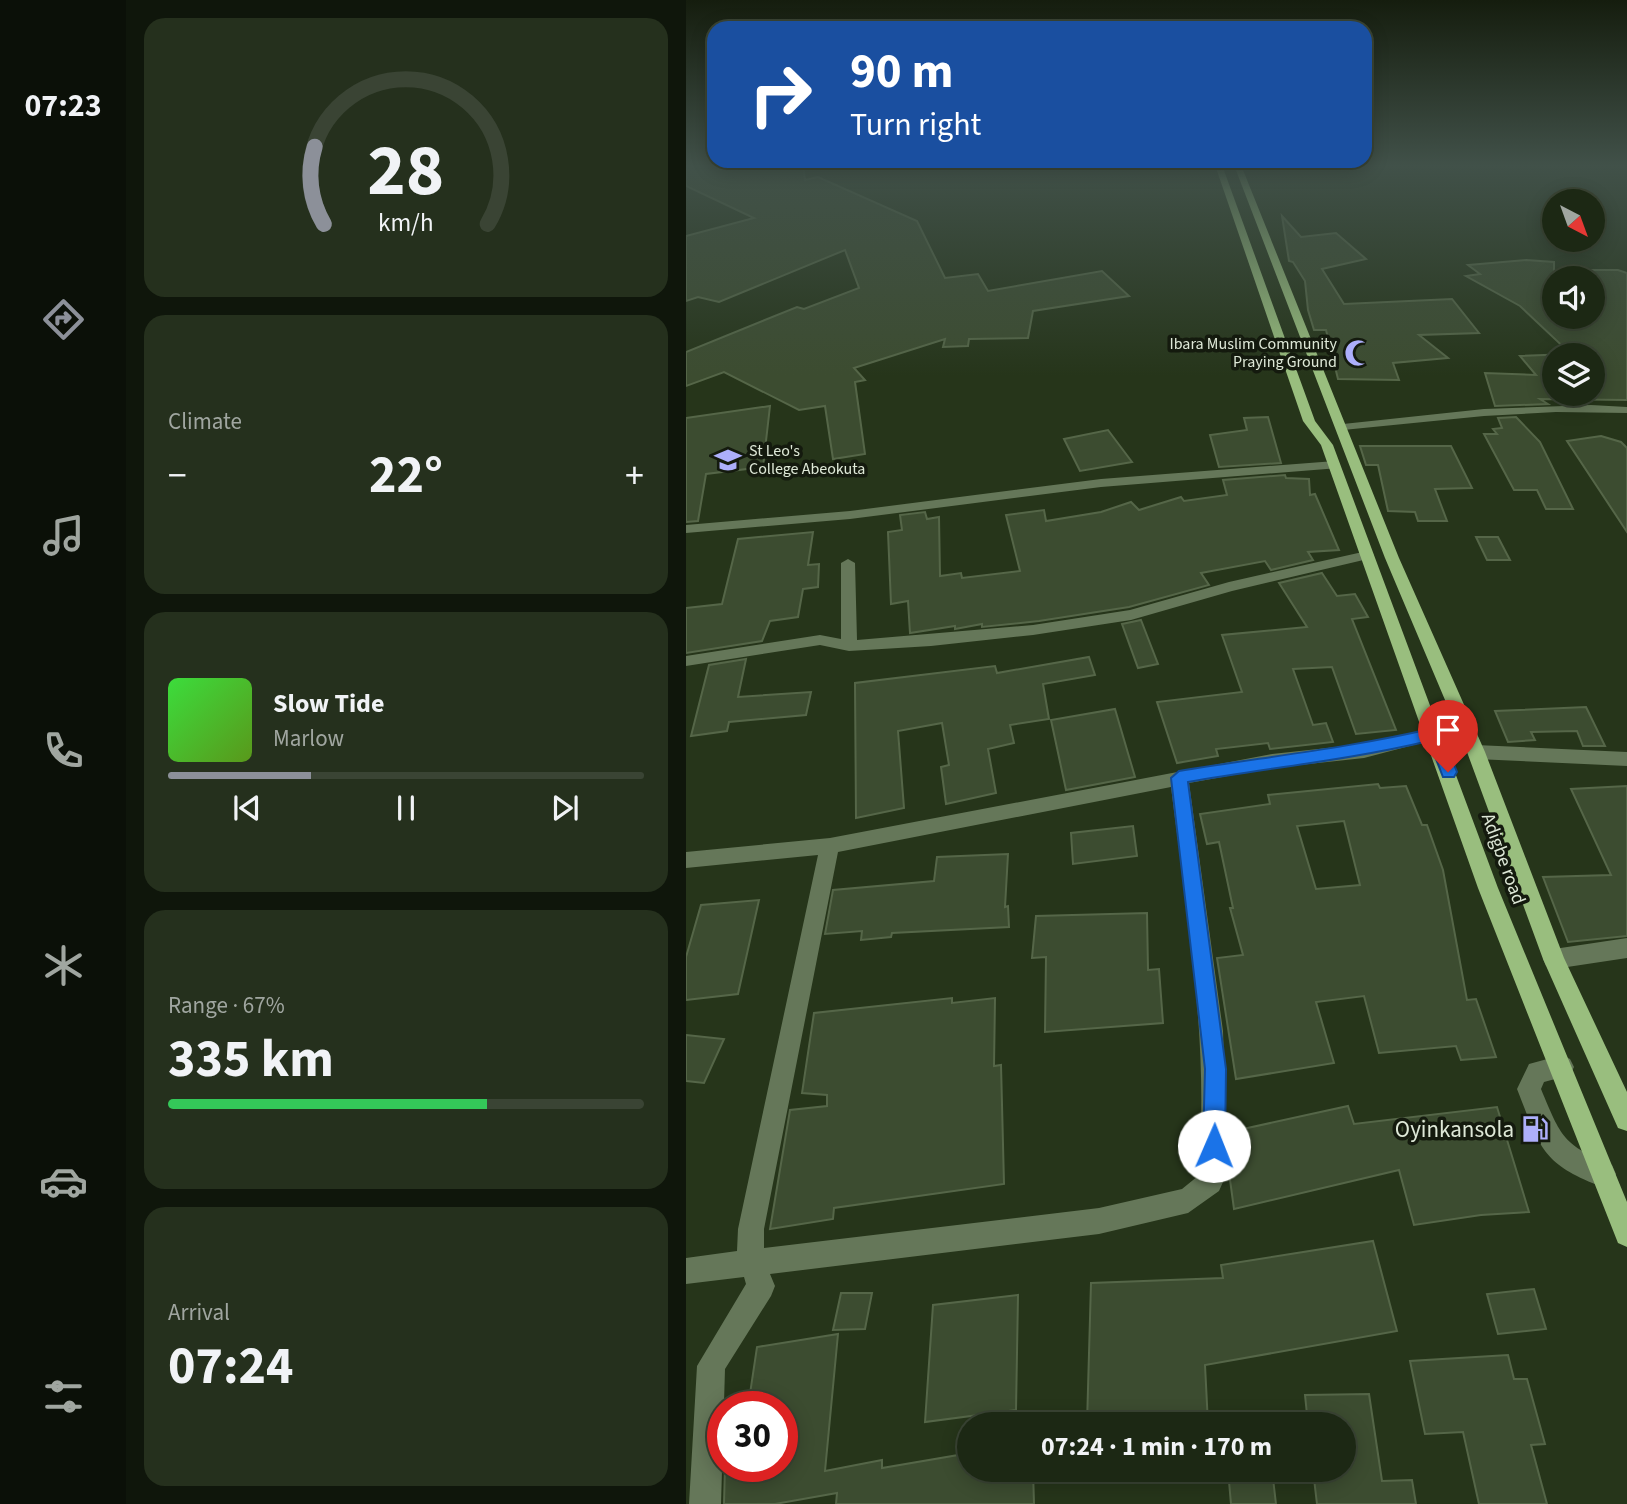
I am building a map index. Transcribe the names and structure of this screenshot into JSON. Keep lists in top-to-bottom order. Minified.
{"streets":{"main road":["Adigbe road"]},"places":{"mosque":["Ibara Muslim Community Praying Ground"],"school or university":["St Leo's College Abeokuta"],"fuel station":["Oyinkansola"]},"north":"bottom right","page":{"tabs":"07:23","turn":["90 m","Turn right"],"tile":["Climate",["Range · 67%","335 km"],["Arrival","07:24"]],"heat":["−","22°","+"],"song":["Slow Tide","Marlow"],"limit":"30","trip":"07:24 · 1 min · 170 m","gauge":["28","km/h"]}}
